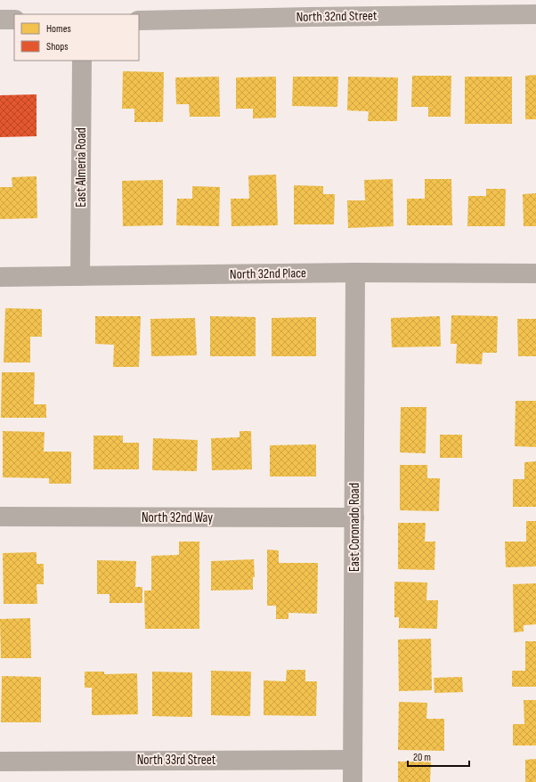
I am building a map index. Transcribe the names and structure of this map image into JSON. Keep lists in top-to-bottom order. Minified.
{"streets":{"main road":["North 32nd Street"],"street":["East Almeria Road","North 32nd Place","North 32nd Way","East Coronado Road","North 33rd Street"]},"crossings":[["East Almeria Road","North 32nd Place"],["North 32nd Place","East Coronado Road"],["North 32nd Way","East Coronado Road"],["East Coronado Road","North 33rd Street"]],"legend":["Homes","Shops"],"scale_bar":"20 m"}
